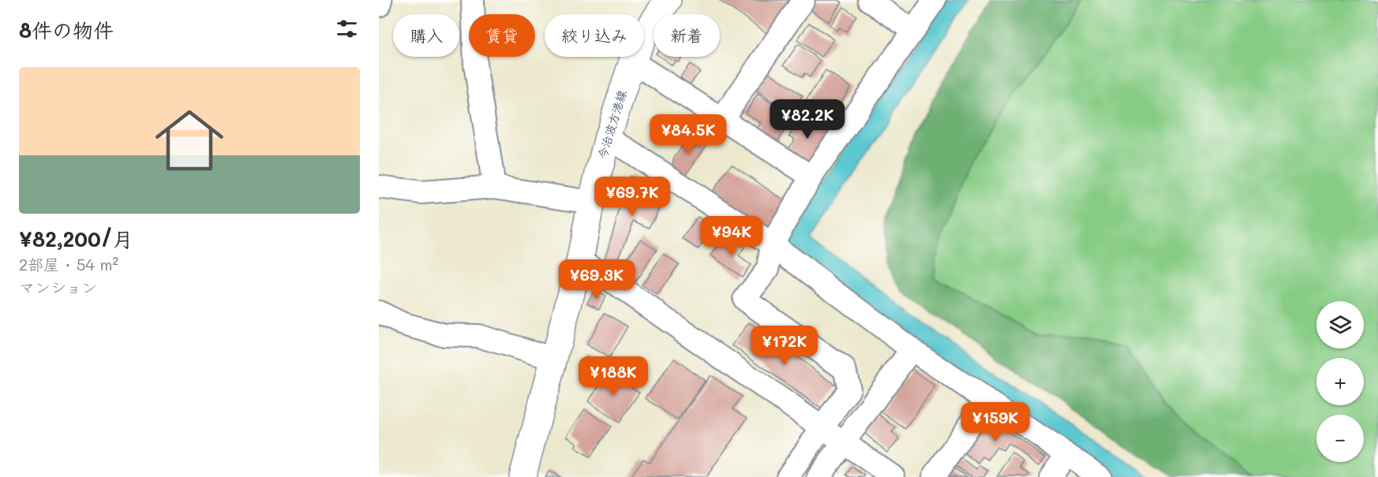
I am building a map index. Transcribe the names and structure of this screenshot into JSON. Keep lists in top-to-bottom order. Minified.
{"streets":{"main road":["今治波方港線"]},"page":{"heading":"8件の物件","chip":["購入","賃貸","絞り込み","新着"],"list":[{"name":"¥82,200/月","note":"2部屋 · 54 m² · マンション"}],"price":["¥82.2K","¥84.5K","¥69.7K","¥94K","¥69.3K","¥172K","¥188K","¥159K"],"map_buttons":["+","−"]}}
